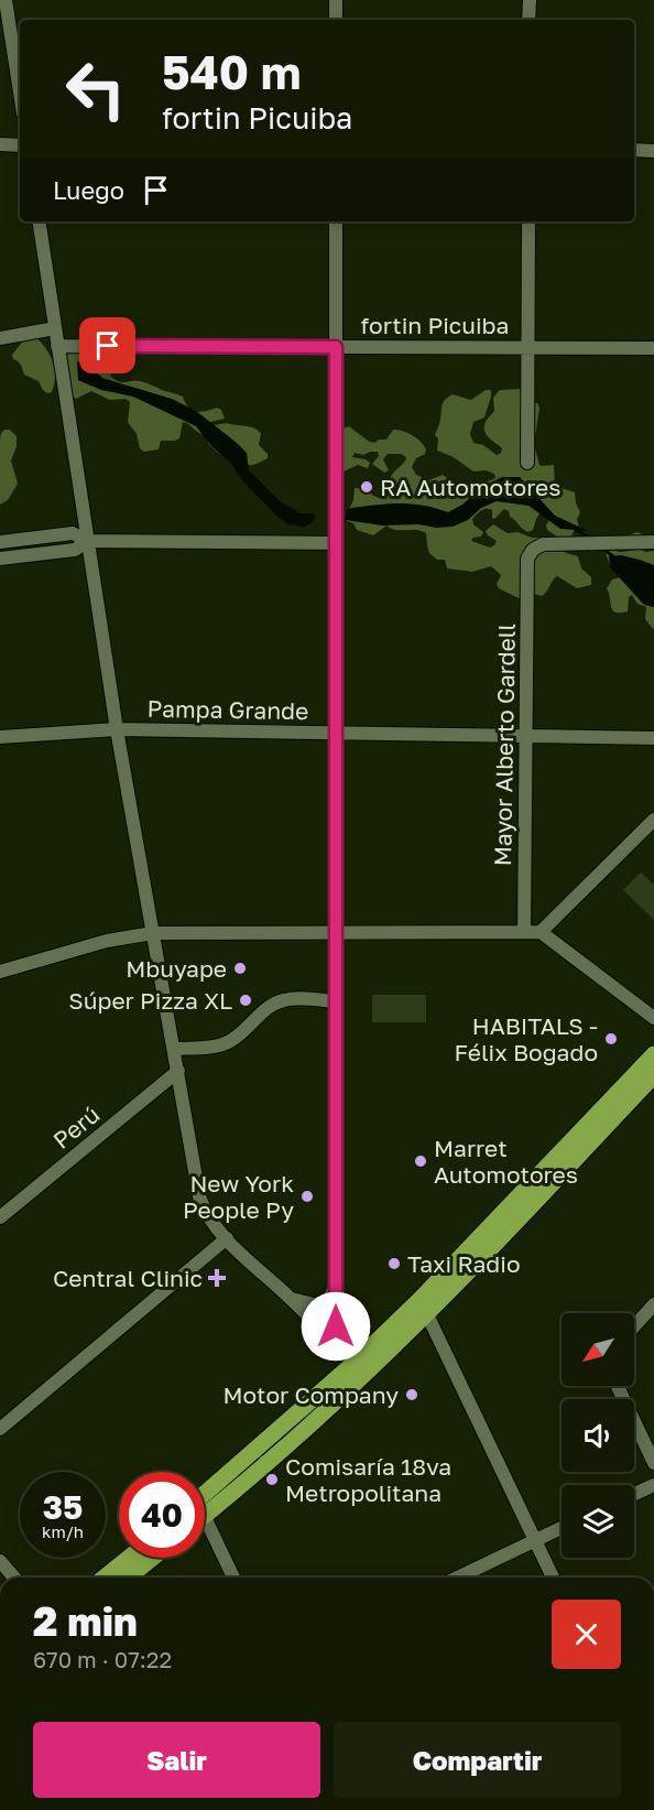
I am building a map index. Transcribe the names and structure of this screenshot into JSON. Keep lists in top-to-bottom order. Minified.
{"streets":{"street":["fortin Picuiba","Pampa Grande","Mayor Alberto Gardell","Perú"]},"crossings":[["Pampa Grande","Mayor Alberto Gardell"]],"places":{"other":["RA Automotores","Mbuyape","Súper Pizza XL","HABITALS - Félix Bogado","Marret Automotores","New York People Py","Taxi Radio","Motor Company","Comisaría 18va Metropolitana"],"health":["Central Clinic"]},"north":"bottom left","page":{"turn":["540 m","fortin Picuiba"],"then":"Luego","speed":"35 km/h","limit":"40","heading":["2 min","670 m · 07:22"],"buttons":["Salir","Compartir"]}}
